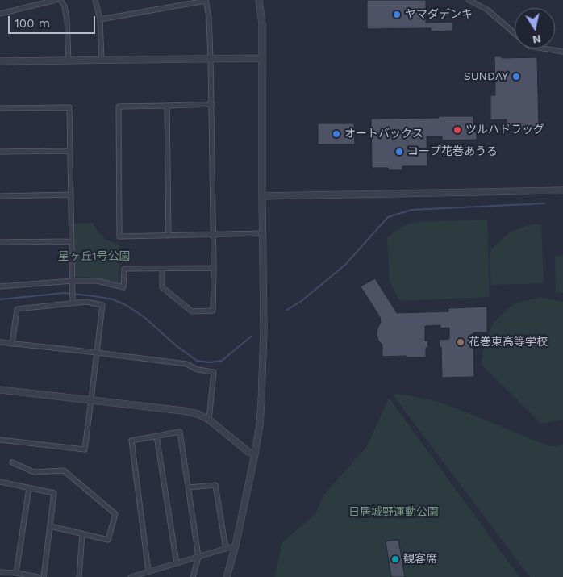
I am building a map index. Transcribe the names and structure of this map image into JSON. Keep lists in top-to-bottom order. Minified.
{"parks":["星ヶ丘1号公園","日居城野運動公園"],"places":["ヤマダデンキ","SUNDAY","ツルハドラッグ","オートバックス","コープ花巻あうる","花巻東高等学校","観客席"],"scale_bar":"100 m","north":"bottom"}
